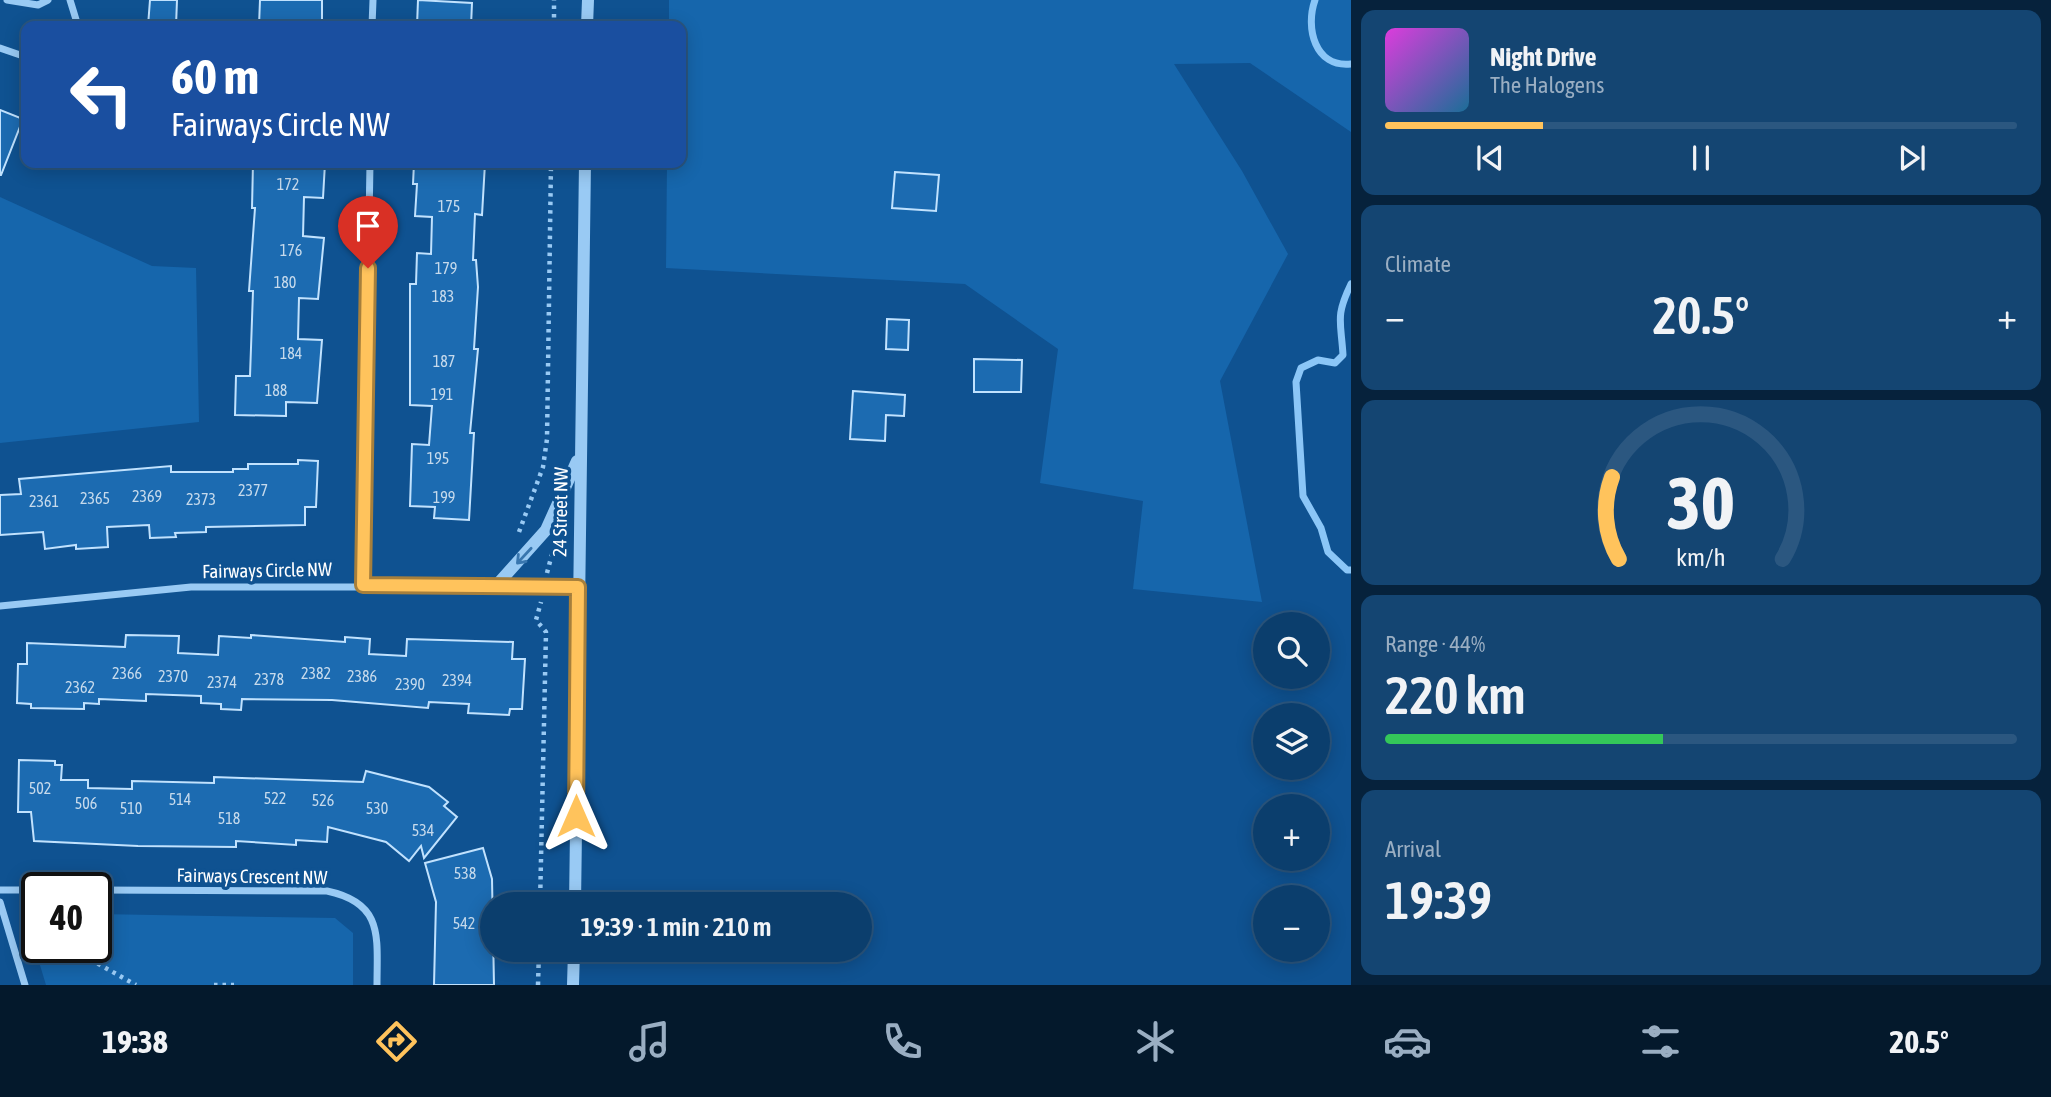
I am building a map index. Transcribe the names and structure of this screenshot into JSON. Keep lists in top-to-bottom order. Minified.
{"streets":{"street":["24 Street NW","Fairways Circle NW","Fairways Crescent NW"]},"crossings":[["24 Street NW","Fairways Circle NW"]],"house_numbers":["172","175","176","179","180","183","184","187","188","191","195","2377","2369","199","2365","2373","2361","2366","2382","2370","2386","2378","2394","2374","2390","2362","502","522","514","526","506","510","530","518","534","538","542"],"page":{"turn":["60 m","Fairways Circle NW"],"song":["Night Drive","The Halogens"],"tile":["Climate",["Range · 44%","220 km"],["Arrival","19:39"]],"heat":["−","20.5°","+"],"map_buttons":["+","−"],"limit":"40","trip":"19:39 · 1 min · 210 m","tabs":["19:38","20.5°"],"gauge":["30","km/h"]}}
